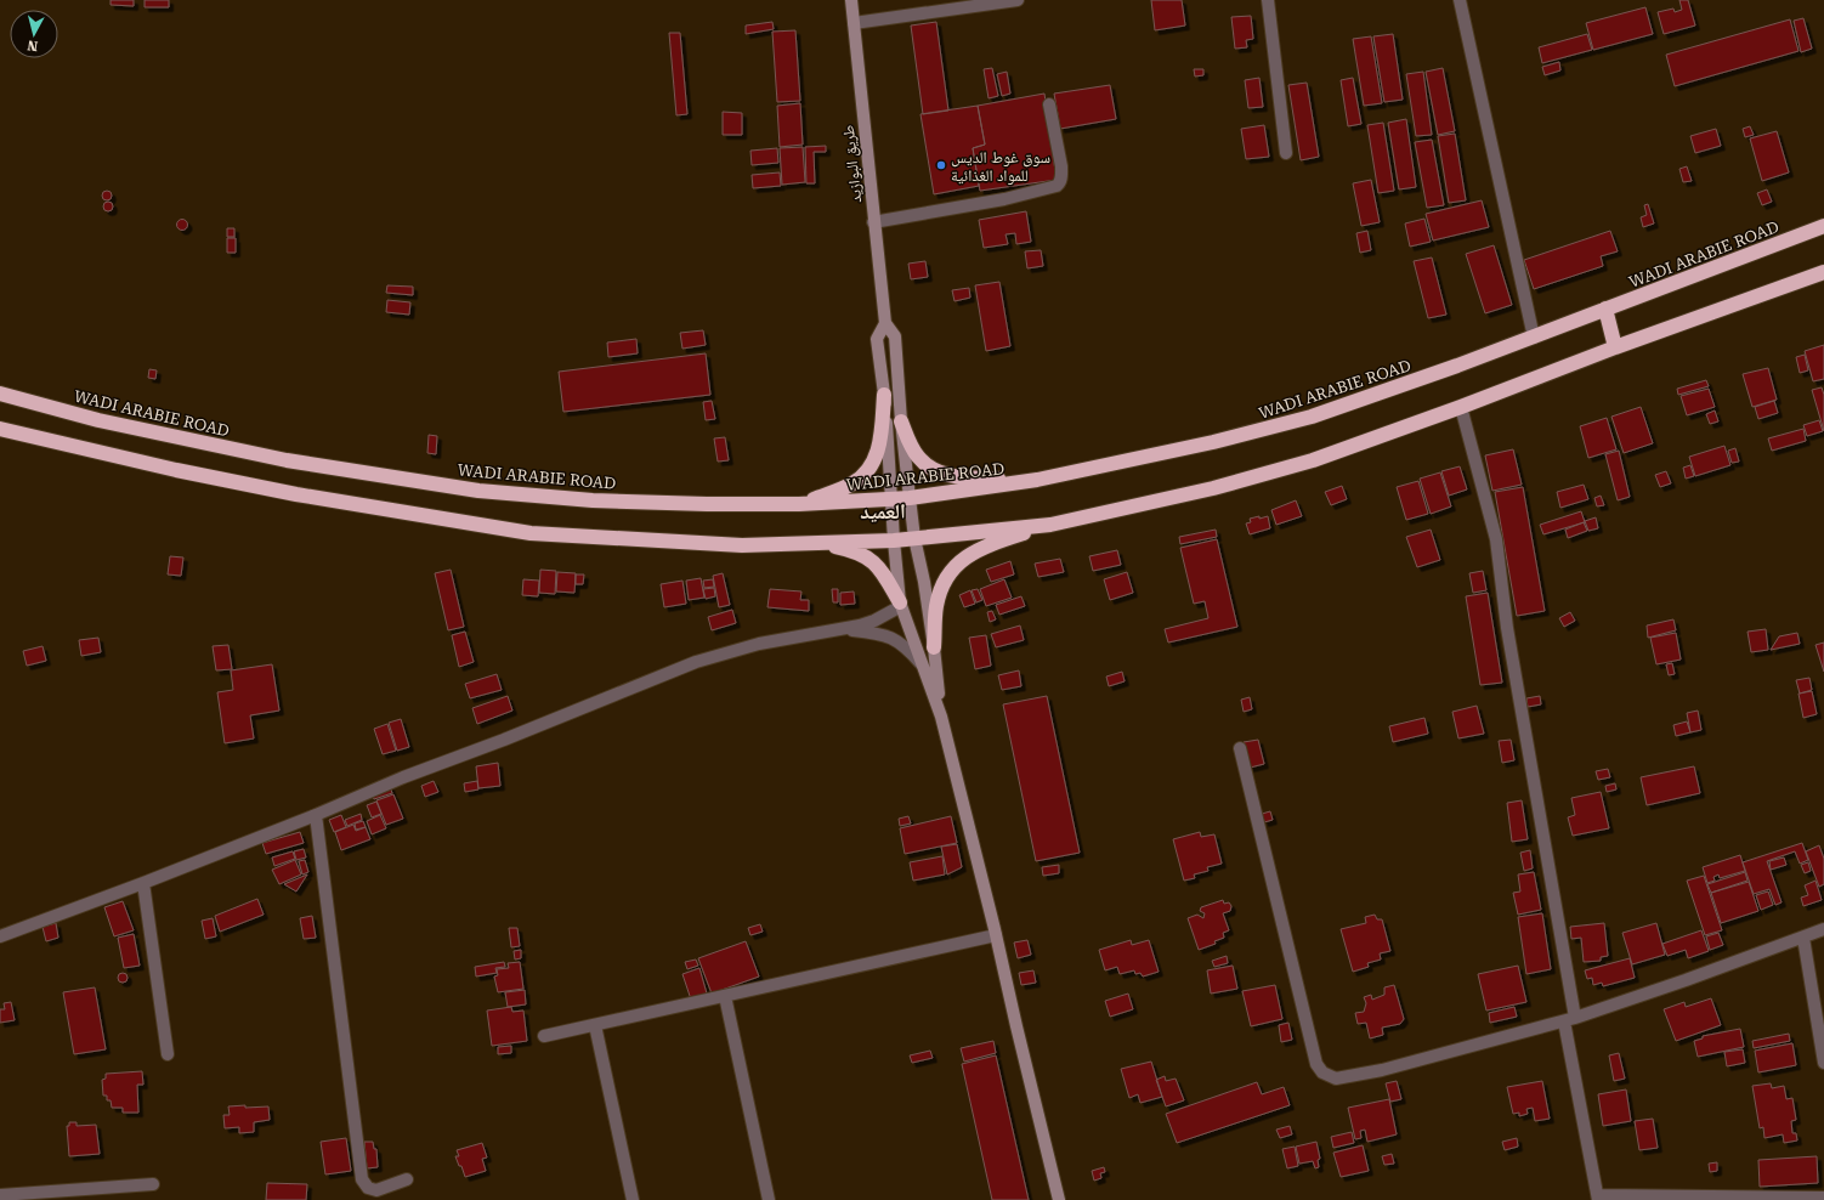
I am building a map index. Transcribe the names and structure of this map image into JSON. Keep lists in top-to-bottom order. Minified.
{"streets":{"highway":["WADI ARABIE ROAD"],"main road":["طريق البوازيد"]},"districts":["العميد"],"places":["سوق غوط الديس للمواد الغذائية"],"north":"bottom"}
